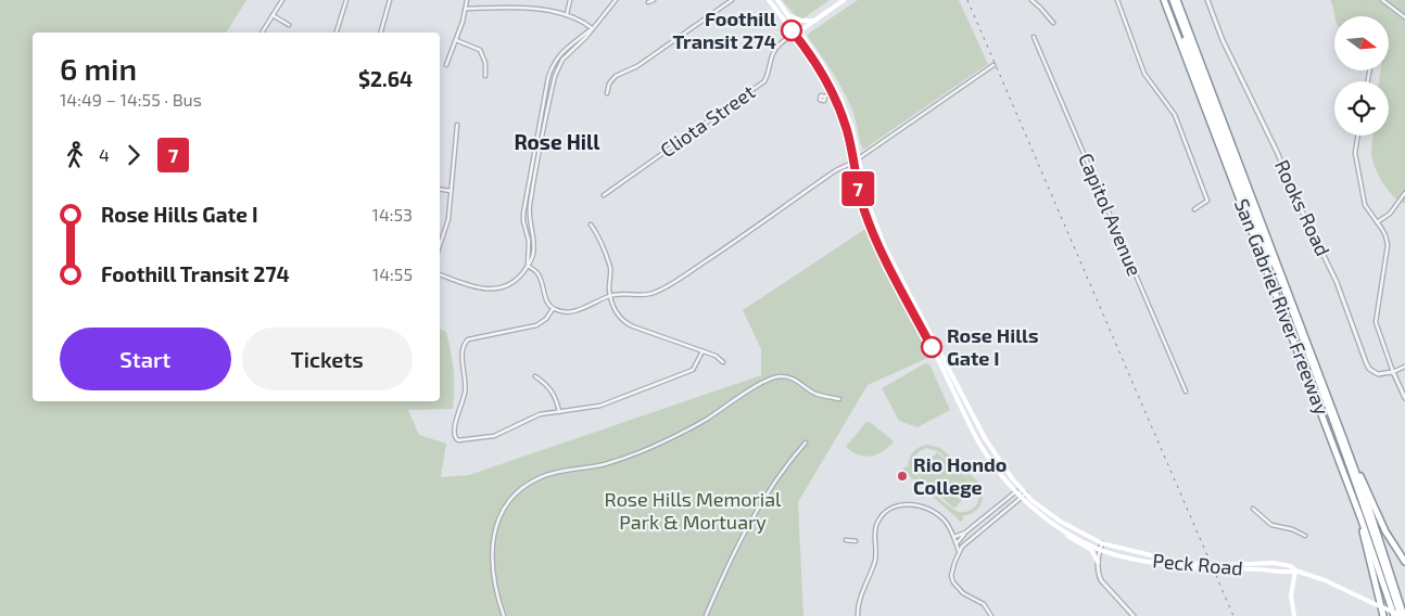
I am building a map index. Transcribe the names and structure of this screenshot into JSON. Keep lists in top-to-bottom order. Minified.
{"streets":{"highway":["San Gabriel River Freeway"],"main road":["Peck Road"],"street":["Cliota Street","Rooks Road","Capitol Avenue"]},"crossings":[["San Gabriel River Freeway","Peck Road"]],"districts":["Rose Hill"],"parks":["Rose Hills Memorial Park & Mortuary"],"places":["Foothill Transit 274","Rose Hills Gate I","Rio Hondo College"],"lines":["bus line 7"],"north":"right","page":{"on_map":"7","heading":["6 min","14:49 – 14:55 · Bus","$2.64"],"legs":["4","7"],"list":[{"name":"Rose Hills Gate I","value":"14:53"},{"name":"Foothill Transit 274","value":"14:55"}],"buttons":["Start","Tickets"]}}
